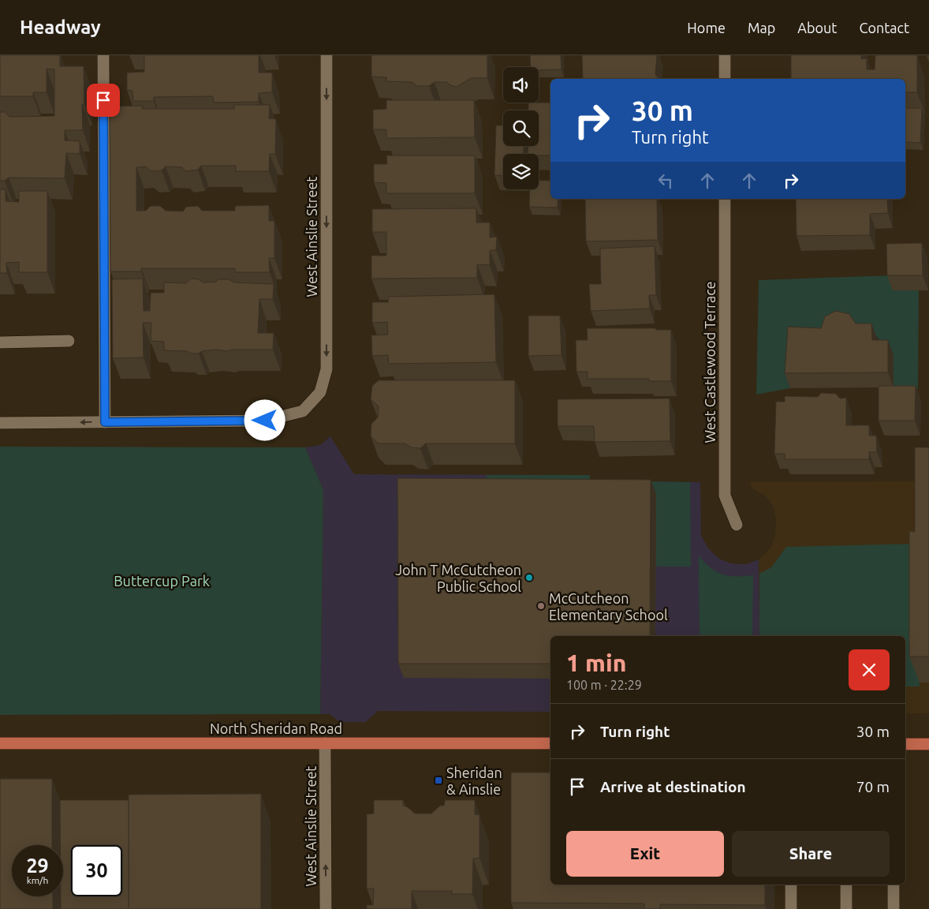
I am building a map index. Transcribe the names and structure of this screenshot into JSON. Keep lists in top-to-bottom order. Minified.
{"streets":{"main road":["North Sheridan Road"],"street":["West Ainslie Street","West Castlewood Terrace"]},"crossings":[["West Ainslie Street","North Sheridan Road"]],"parks":["Buttercup Park"],"places":{"other":["John T McCutcheon Public School","McCutcheon Elementary School"],"transit":["Sheridan & Ainslie"]},"page":{"header":"Headway","nav":["Home","Map","About","Contact"],"turn":["30 m","Turn right"],"heading":["1 min","100 m · 22:29"],"list":[{"name":"Turn right","value":"30 m"},{"name":"Arrive at destination","value":"70 m"}],"buttons":["Exit","Share"],"speed":"29 km/h","limit":"30"}}
